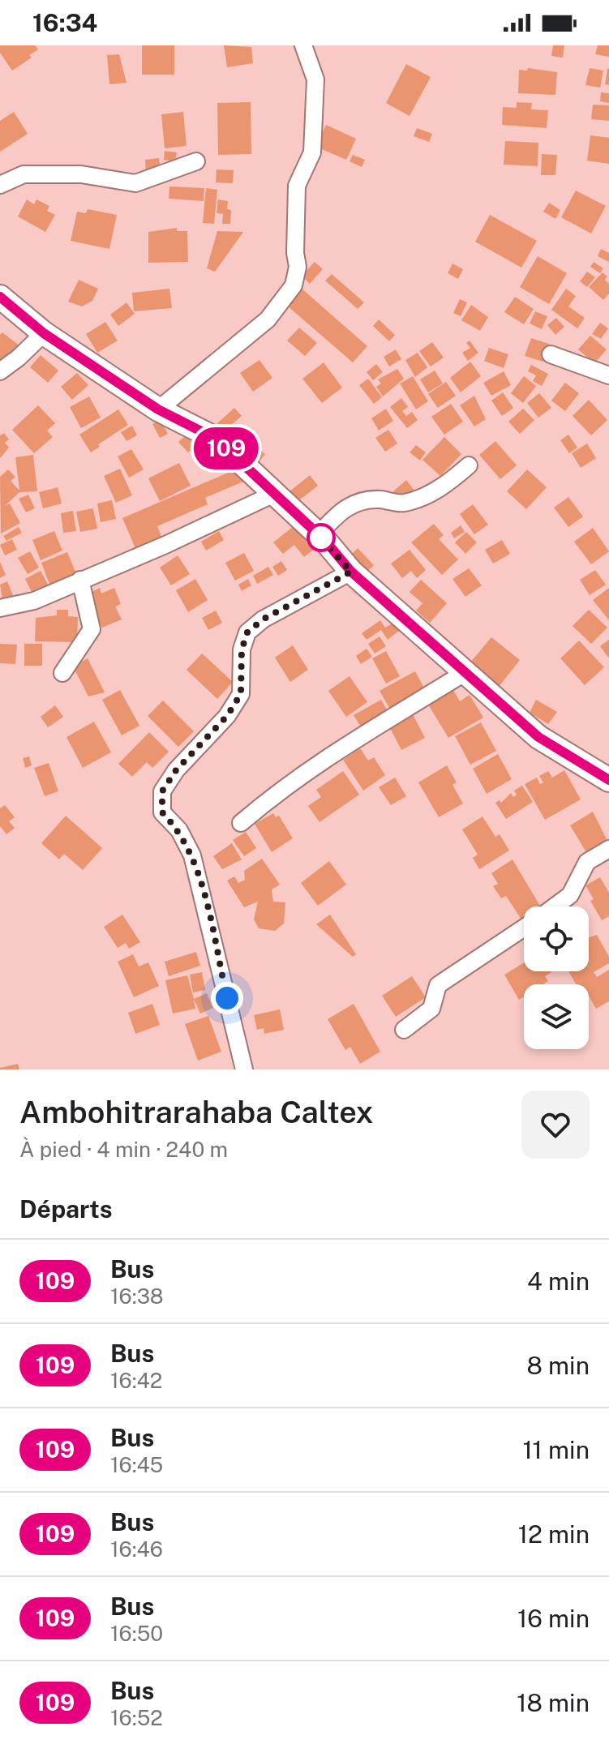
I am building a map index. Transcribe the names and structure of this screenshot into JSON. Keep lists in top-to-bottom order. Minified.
{"lines":["bus line 109"],"page":{"status":"16:34","on_map":"109","heading":[["Ambohitrarahaba Caltex","À pied · 4 min · 240 m"],"Départs"],"list":[{"mark":"109","name":"Bus","note":"16:38","value":"4 min"},{"mark":"109","name":"Bus","note":"16:42","value":"8 min"},{"mark":"109","name":"Bus","note":"16:45","value":"11 min"},{"mark":"109","name":"Bus","note":"16:46","value":"12 min"},{"mark":"109","name":"Bus","note":"16:50","value":"16 min"},{"mark":"109","name":"Bus","note":"16:52","value":"18 min"}]}}
